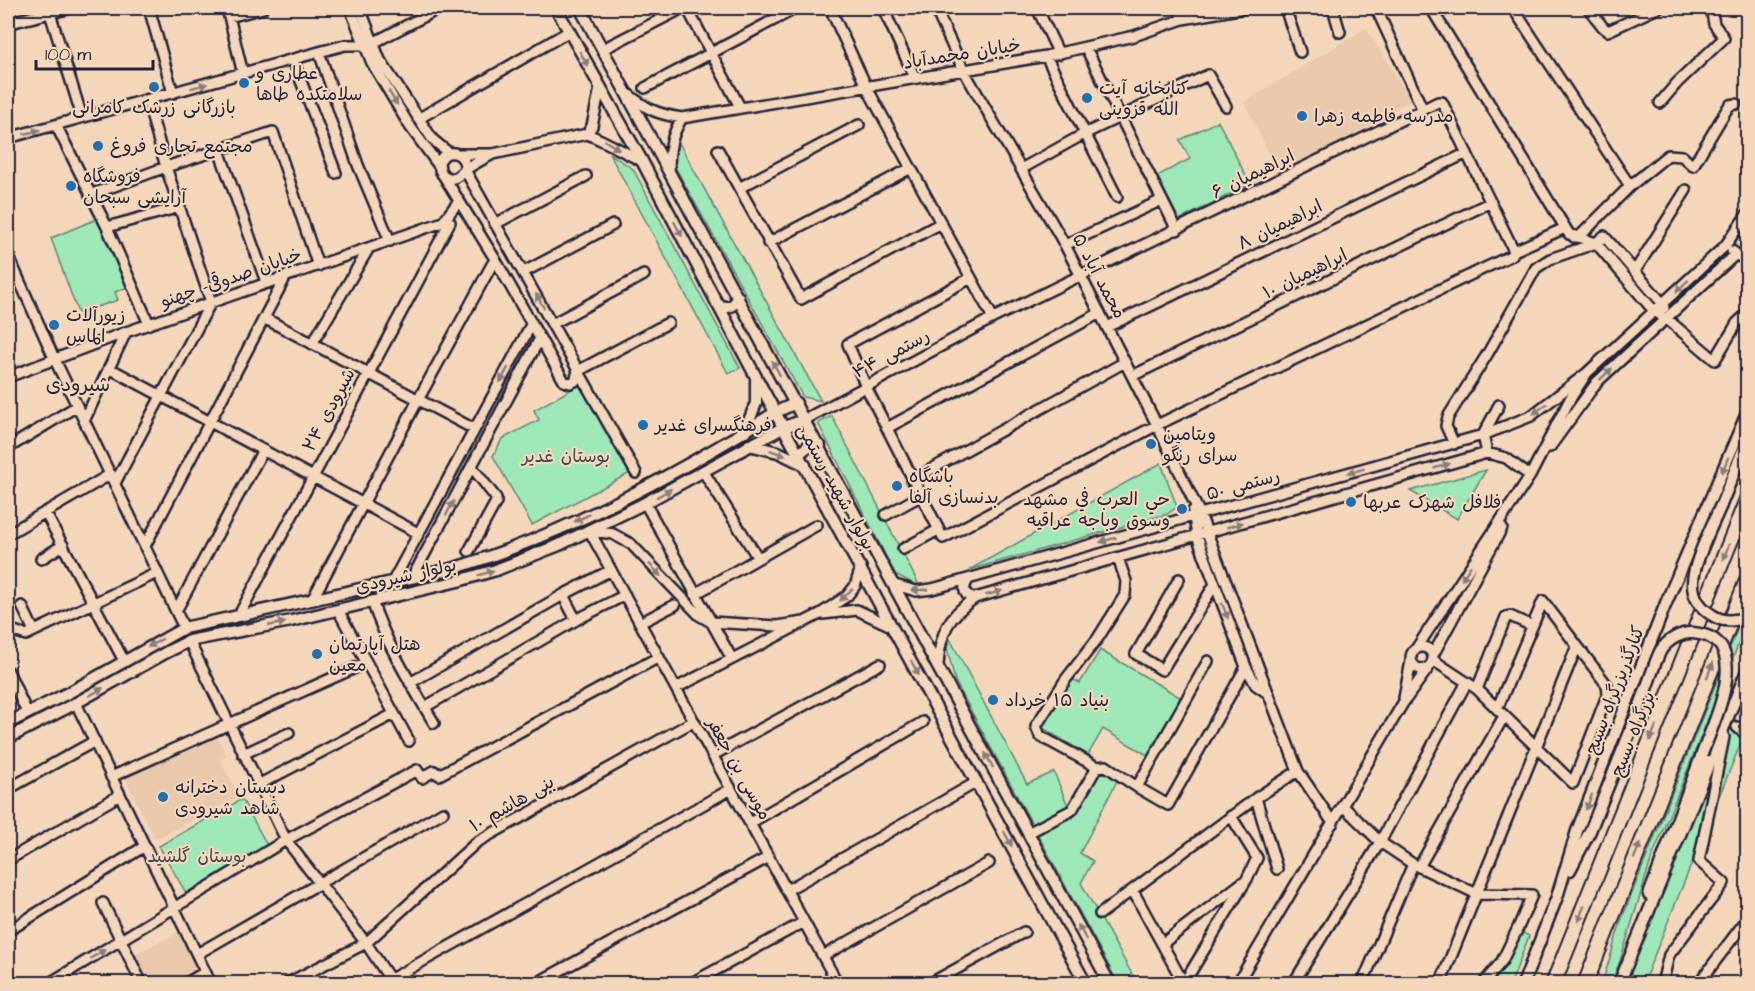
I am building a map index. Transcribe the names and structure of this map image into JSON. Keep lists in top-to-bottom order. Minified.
{"streets":{"highway":["بزرگراه بسیج"],"main road":["بولوار شهید رستمی","بولوار شیرودی","کنارگذربزرگراه بسیج"],"street":["خیابان محمدآباد","ابراهیمیان ۶","ابراهیمیان ۸","ابراهیمیان ۱۰","محمد آباد ۵","خیابان صدوقی- چهنو","رستمی ۴۴","شیرودی ۲۴","رستمی ۵۰","موسی بن جعفر","بنی هاشم ۱۰"]},"crossings":[["خیابان محمدآباد","محمد آباد ۵"],["ابراهیمیان ۶","ابراهیمیان ۸"],["ابراهیمیان ۶","محمد آباد ۵"],["ابراهیمیان ۶","رستمی ۴۴"],["ابراهیمیان ۸","محمد آباد ۵"],["ابراهیمیان ۱۰","محمد آباد ۵"],["محمد آباد ۵","رستمی ۴۴"],["محمد آباد ۵","رستمی ۵۰"],["خیابان صدوقی- چهنو","شیرودی ۲۴"],["رستمی ۴۴","بولوار شهید رستمی"],["رستمی ۴۴","بولوار شیرودی"],["شیرودی ۲۴","بولوار شیرودی"],["رستمی ۵۰","بولوار شهید رستمی"],["بولوار شهید رستمی","بولوار شیرودی"],["بولوار شیرودی","موسی بن جعفر"],["موسی بن جعفر","بنی هاشم ۱۰"]],"one_way":["کنارگذربزرگراه بسیج"],"districts":["شیرودی"],"parks":["بوستان غدیر","بوستان گلشید"],"places":["عطاری و سلامتکده طاها","بازرگانی زرشک کامرانی","کتابخانه آیت الله قزوینی","مدرسه فاطمه زهرا","مجتمع تجاری فروغ","فروشگاه آرایشی سبحان","زیورآلات الماس","فرهنگسرای غدیر","ویتامین سرای رنگو","باشگاه بدنسازی آلفا","فلافل شهرک عربها","حي العرب في مشهد وسوق وباجه عراقيه","هتل آپارتمان معین","بنیاد ۱۵ خرداد","دبستان دخترانه شاهد شیرودی"],"scale_bar":"100 m"}
